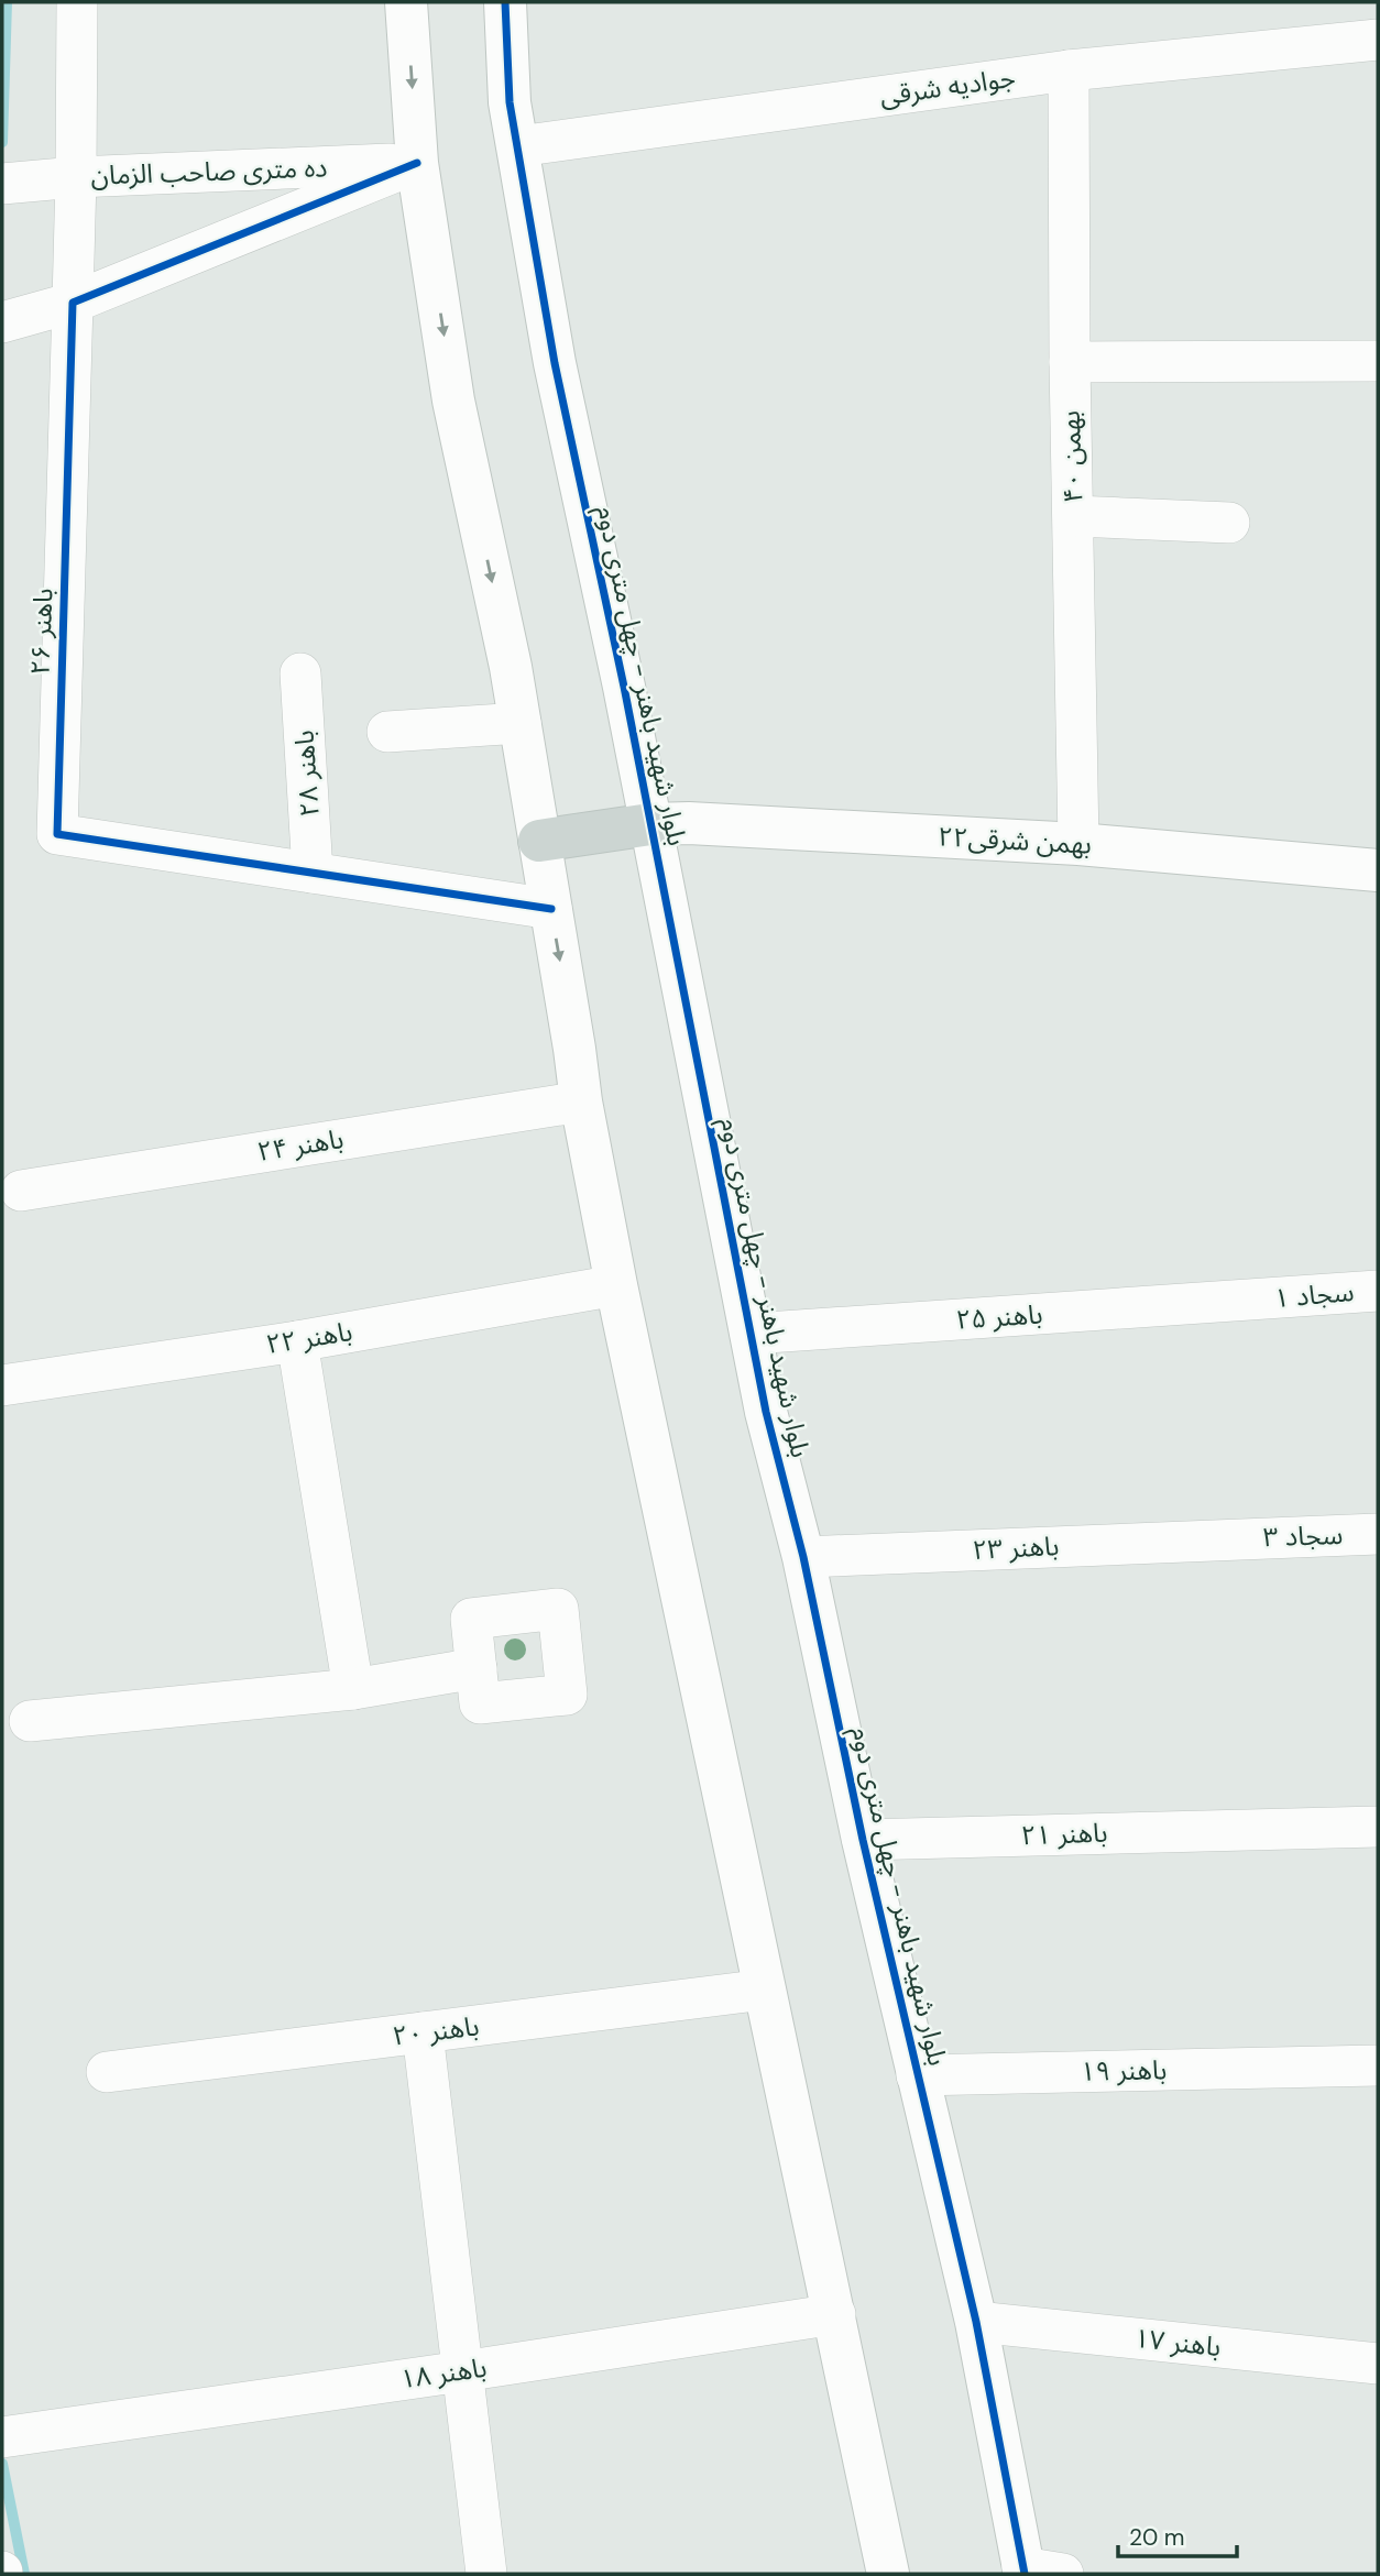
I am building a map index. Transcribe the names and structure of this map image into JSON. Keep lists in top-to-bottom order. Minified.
{"streets":{"street":["جوادیه شرقی","ده متری صاحب الزمان","بهمن ۴۰","باهنر ۲۶","بلوار شهید باهنر - چهل متری دوم","باهنر ۲۸","۲۲بهمن شرقی","باهنر ۲۴","سجاد ۱","باهنر ۲۵","باهنر ۲۲","سجاد ۳","باهنر ۲۳","باهنر ۲۱","باهنر ۲۰","باهنر ۱۹","باهنر ۱۷","باهنر ۱۸"]},"crossings":[["جوادیه شرقی","بهمن ۴۰"],["جوادیه شرقی","بلوار شهید باهنر - چهل متری دوم"],["بهمن ۴۰","۲۲بهمن شرقی"],["باهنر ۲۶","باهنر ۲۸"],["بلوار شهید باهنر - چهل متری دوم","۲۲بهمن شرقی"],["بلوار شهید باهنر - چهل متری دوم","باهنر ۲۵"],["بلوار شهید باهنر - چهل متری دوم","باهنر ۲۳"],["بلوار شهید باهنر - چهل متری دوم","باهنر ۲۱"],["بلوار شهید باهنر - چهل متری دوم","باهنر ۱۹"],["بلوار شهید باهنر - چهل متری دوم","باهنر ۱۷"],["سجاد ۱","باهنر ۲۵"],["سجاد ۳","باهنر ۲۳"]],"scale_bar":"20 m"}
